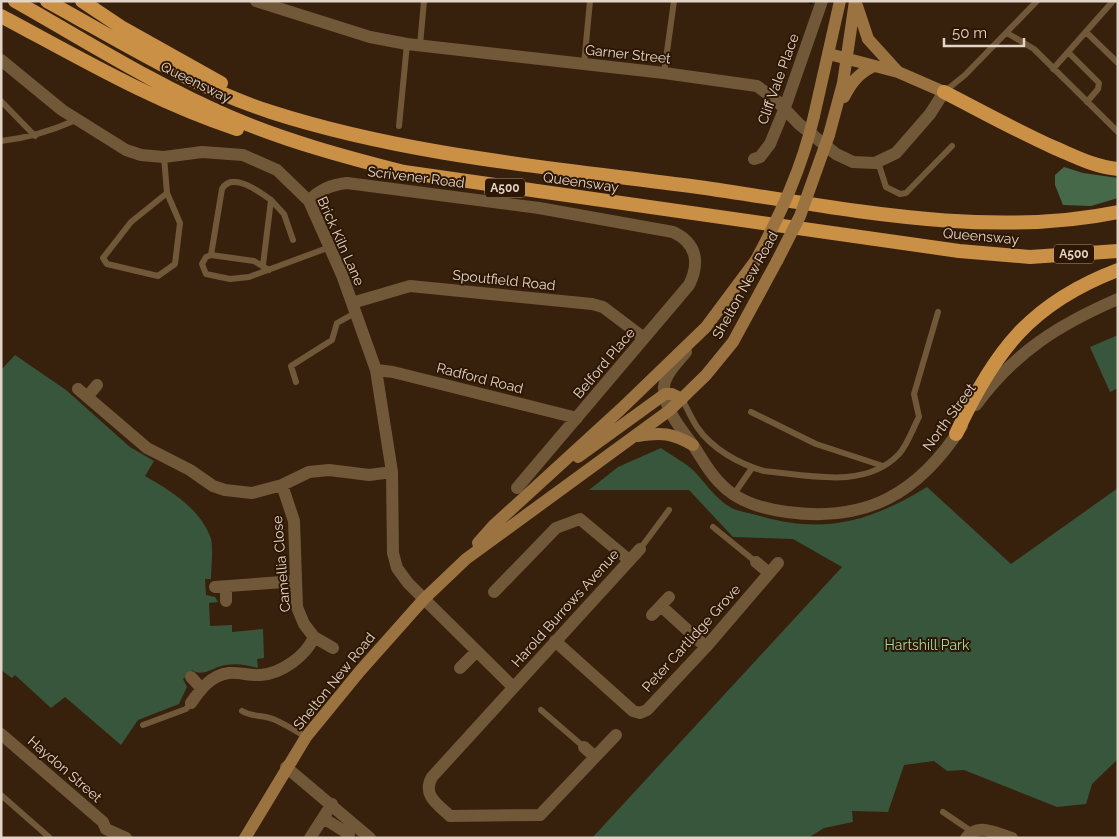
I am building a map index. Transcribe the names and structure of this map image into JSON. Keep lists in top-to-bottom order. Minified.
{"streets":{"highway":["Queensway","A500"],"main road":["Shelton New Road"],"street":["Garner Street","Cliff Vale Place","Scrivener Road","Brick Kiln Lane","Spoutfield Road","Belford Place","Radford Road","North Street","Camellia Close","Harold Burrows Avenue","Peter Cartlidge Grove","Haydon Street"]},"crossings":[["Garner Street","Cliff Vale Place"],["Scrivener Road","Brick Kiln Lane"],["Scrivener Road","Belford Place"],["Brick Kiln Lane","Spoutfield Road"],["Brick Kiln Lane","Shelton New Road"],["Brick Kiln Lane","Radford Road"],["Brick Kiln Lane","Harold Burrows Avenue"],["Spoutfield Road","Belford Place"],["Shelton New Road","North Street"],["Belford Place","Radford Road"],["Harold Burrows Avenue","Peter Cartlidge Grove"]],"parks":["Hartshill Park"],"scale_bar":"50 m"}
